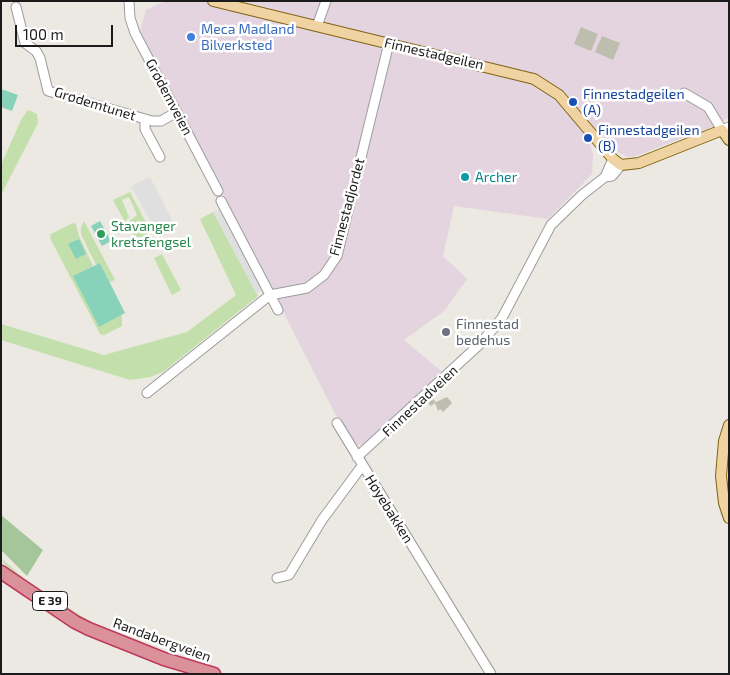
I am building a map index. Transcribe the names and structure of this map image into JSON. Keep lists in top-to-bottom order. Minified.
{"streets":{"highway":["E 39","Randabergveien"],"main road":["Finnestadgeilen","Finnestadveien"],"street":["Grødemveien","Grødemtunet","Finnestadjordet","Høyebakken"]},"crossings":[["Finnestadgeilen","Finnestadjordet"],["Finnestadgeilen","Finnestadveien"],["Grødemveien","Grødemtunet"]],"places":["Meca Madland Bilverksted","Finnestadgeilen (A)","Finnestadgeilen (B)","Archer","Stavanger kretsfengsel","Finnestad bedehus"],"scale_bar":"100 m"}
